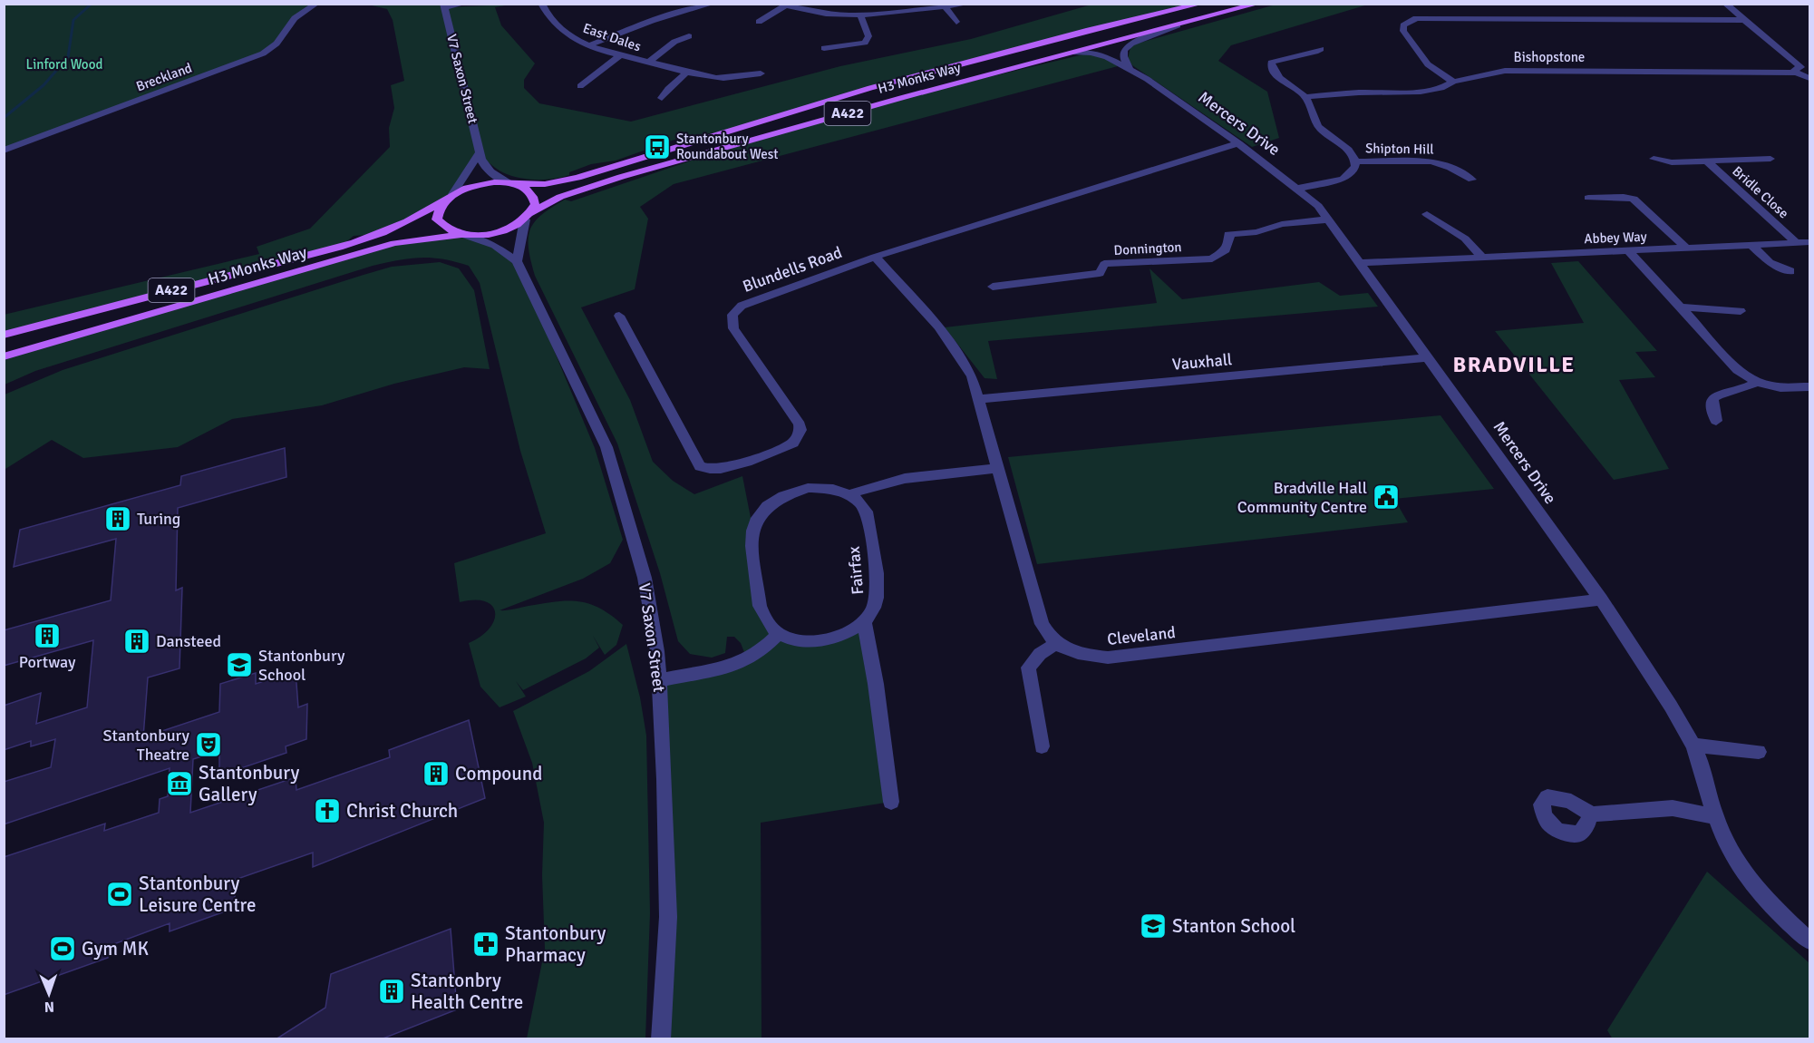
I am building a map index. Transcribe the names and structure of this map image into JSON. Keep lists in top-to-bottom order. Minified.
{"streets":{"main road":["H3 Monks Way","A422"],"street":["East Dales","Bishopstone","Breckland","V7 Saxon Street","Mercers Drive","Shipton Hill","Bridle Close","Abbey Way","Donnington","Blundells Road","Vauxhall","Fairfax","Cleveland"]},"crossings":[["Bishopstone","Shipton Hill"],["H3 Monks Way","V7 Saxon Street"],["H3 Monks Way","A422"],["H3 Monks Way","Mercers Drive"],["V7 Saxon Street","A422"],["Mercers Drive","Shipton Hill"],["Mercers Drive","Abbey Way"],["Mercers Drive","Donnington"],["Mercers Drive","Blundells Road"],["Mercers Drive","Vauxhall"],["Mercers Drive","Cleveland"],["Bridle Close","Abbey Way"]],"districts":["BRADVILLE"],"parks":["Linford Wood"],"places":{"bus stop":["Stantonbury Roundabout West"],"public building":["Bradville Hall Community Centre"],"building":["Turing","Portway","Dansteed","Compound","Stantonbry Health Centre"],"school or university":["Stantonbury School","Stanton School"],"theatre":["Stantonbury Theatre"],"museum":["Stantonbury Gallery"],"church":["Christ Church"],"sports":["Stantonbury Leisure Centre","Gym MK"],"pharmacy":["Stantonbury Pharmacy"]},"north":"bottom"}
